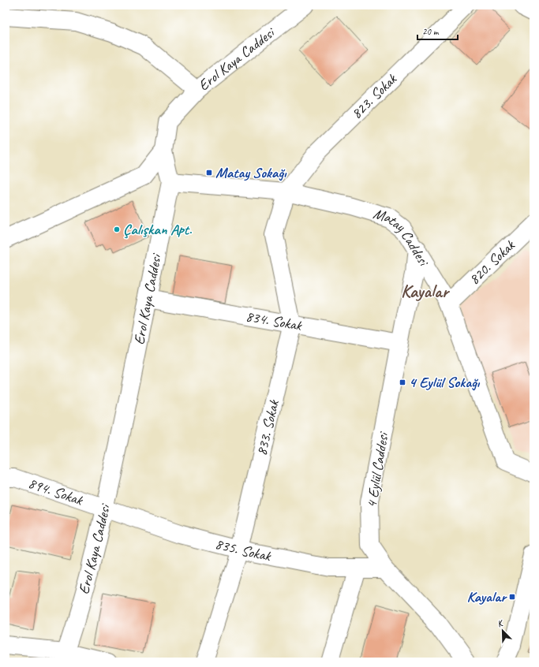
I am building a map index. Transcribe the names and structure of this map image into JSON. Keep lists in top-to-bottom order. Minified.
{"streets":{"street":["Erol Kaya Caddesi","823. Sokak","Matay Caddesi","820. Sokak","834. Sokak","833. Sokak","4 Eylül Caddesi","894. Sokak","835. Sokak"]},"crossings":[["Erol Kaya Caddesi","Matay Caddesi"],["Erol Kaya Caddesi","834. Sokak"],["Erol Kaya Caddesi","894. Sokak"],["Erol Kaya Caddesi","835. Sokak"],["823. Sokak","Matay Caddesi"],["823. Sokak","833. Sokak"],["Matay Caddesi","820. Sokak"],["Matay Caddesi","833. Sokak"],["Matay Caddesi","4 Eylül Caddesi"],["834. Sokak","833. Sokak"],["834. Sokak","4 Eylül Caddesi"],["833. Sokak","835. Sokak"],["4 Eylül Caddesi","835. Sokak"],["894. Sokak","835. Sokak"]],"districts":["Kayalar"],"places":{"transit":["Matay Sokağı","4 Eylül Sokağı","Kayalar"],"other":["Çalışkan Apt."]},"scale_bar":"20 m","north":"top left"}
